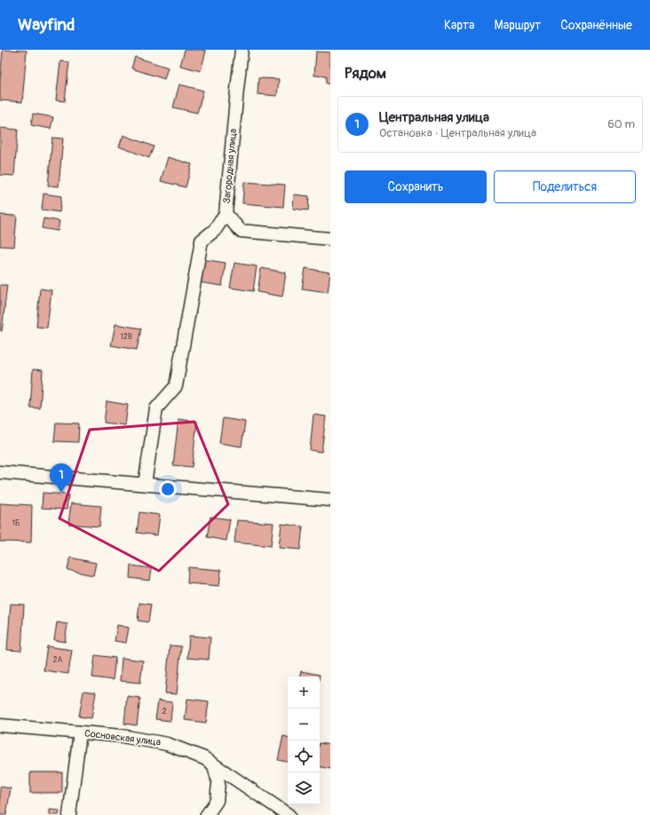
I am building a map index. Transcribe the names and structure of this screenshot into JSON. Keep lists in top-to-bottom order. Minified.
{"streets":{"street":["Загородная улица","Сосновская улица"]},"house_numbers":["12В","1Б","2А","2"],"page":{"header":"Wayfind","nav":["Карта","Маршрут","Сохранённые"],"heading":"Рядом","list":[{"mark":"1","name":"Центральная улица","note":"Остановка · Центральная улица","value":"60 m"}],"buttons":["Сохранить","Поделиться"],"pins":"1","map_buttons":["+","−"]}}
